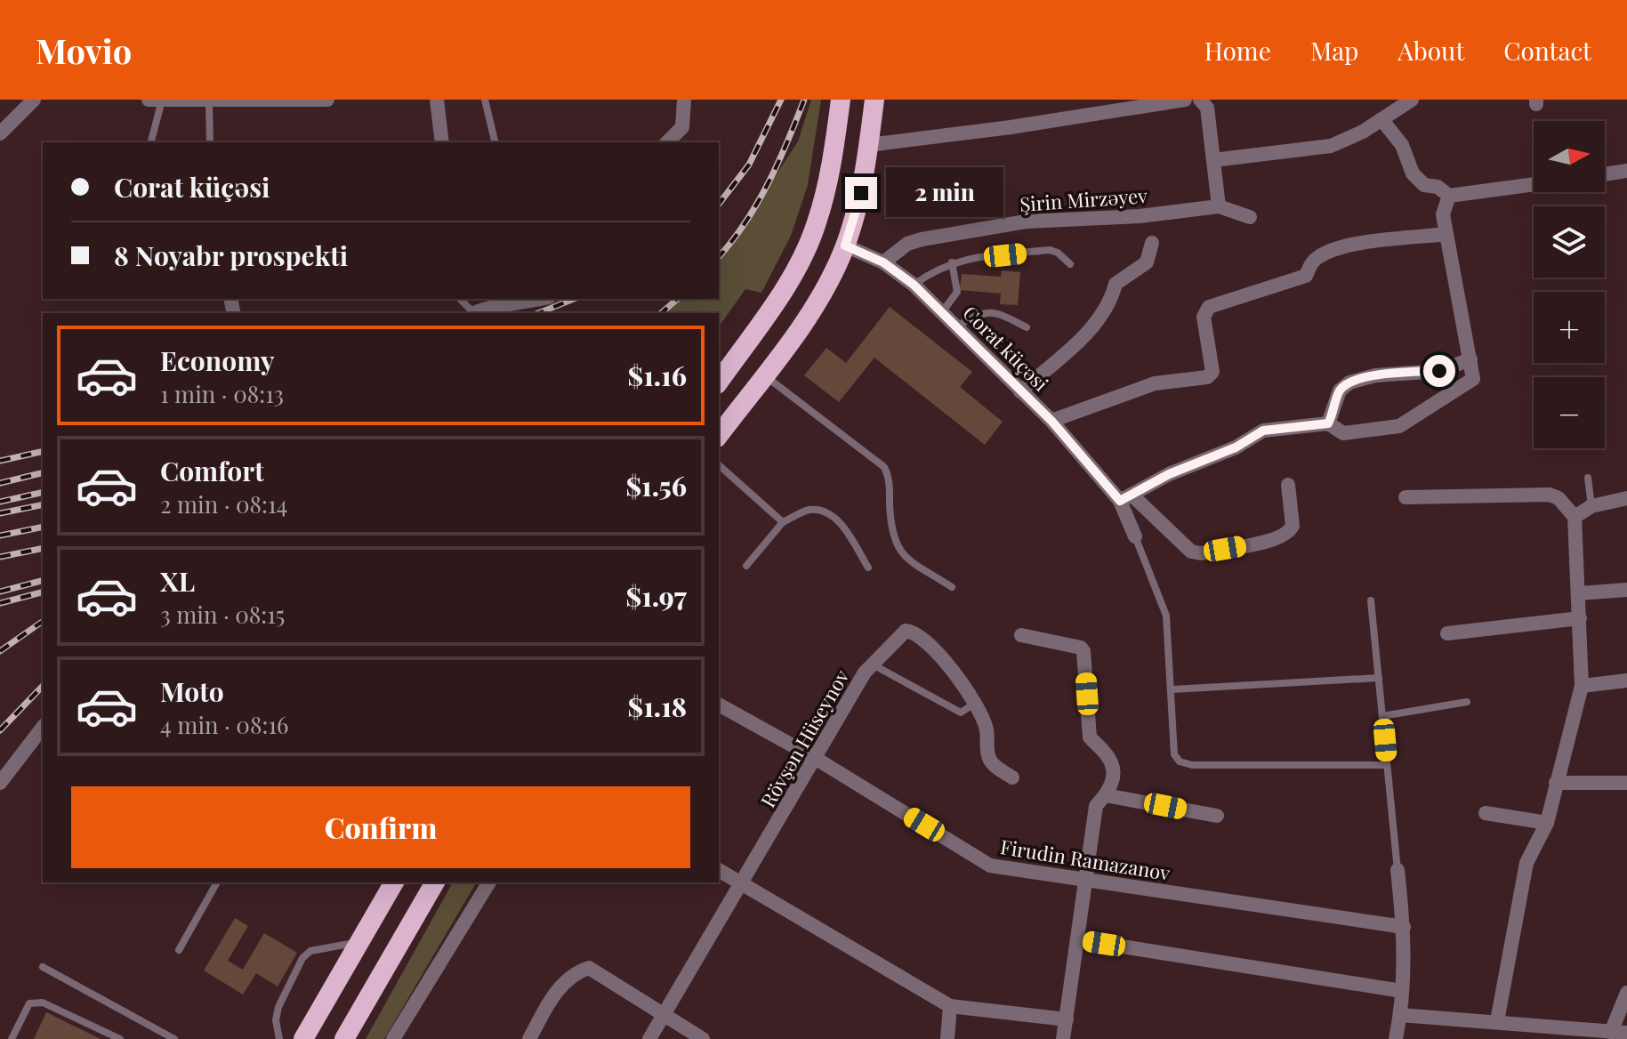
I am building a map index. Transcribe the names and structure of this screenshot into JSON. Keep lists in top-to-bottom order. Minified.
{"streets":{"street":["Şirin Mirzəyev","Corat küçəsi","Rövşən Hüseynov","Firudin Ramazanov"]},"crossings":[["Şirin Mirzəyev","Corat küçəsi"],["Rövşən Hüseynov","Firudin Ramazanov"]],"north":"right","page":{"header":"Movio","nav":["Home","Map","About","Contact"],"map_buttons":["+","−"],"banner":["Corat küçəsi","8 Noyabr prospekti"],"bubble":"2 min","list":[{"name":"Economy","note":"1 min · 08:13","value":"$1.16"},{"name":"Comfort","note":"2 min · 08:14","value":"$1.56"},{"name":"XL","note":"3 min · 08:15","value":"$1.97"},{"name":"Moto","note":"4 min · 08:16","value":"$1.18"}],"buttons":"Confirm"}}
